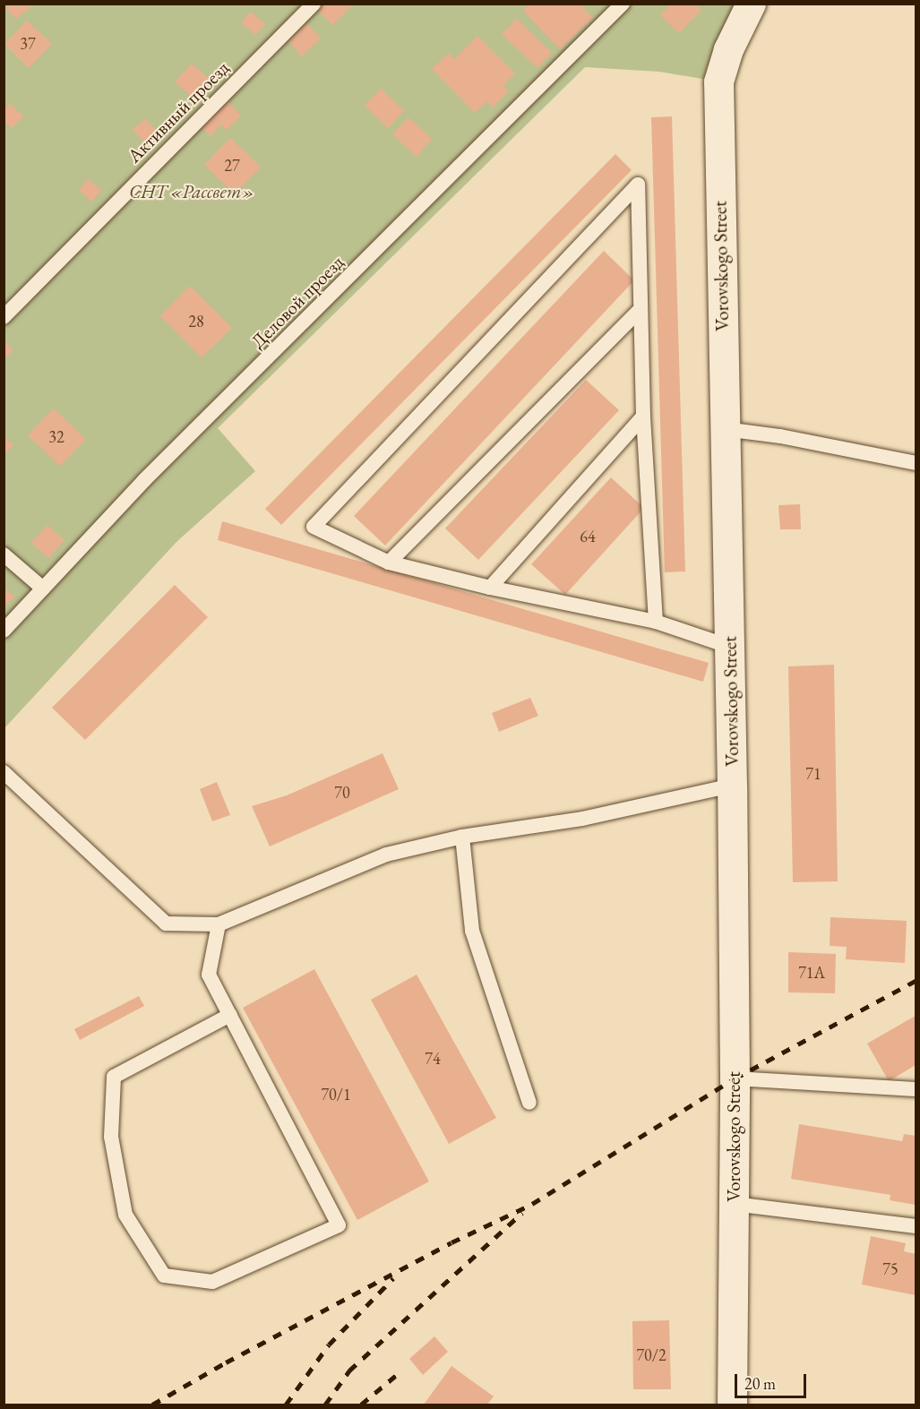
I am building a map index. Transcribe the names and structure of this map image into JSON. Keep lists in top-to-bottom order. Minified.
{"streets":{"street":["Vorovskogo Street"],"lane":["Активный проезд","Деловой проезд"]},"parks":["СНТ «Рассвет»"],"house_numbers":["37","27","28","32","64","71","70","71А","74","70/1","75","70/2"],"scale_bar":"20 m"}
